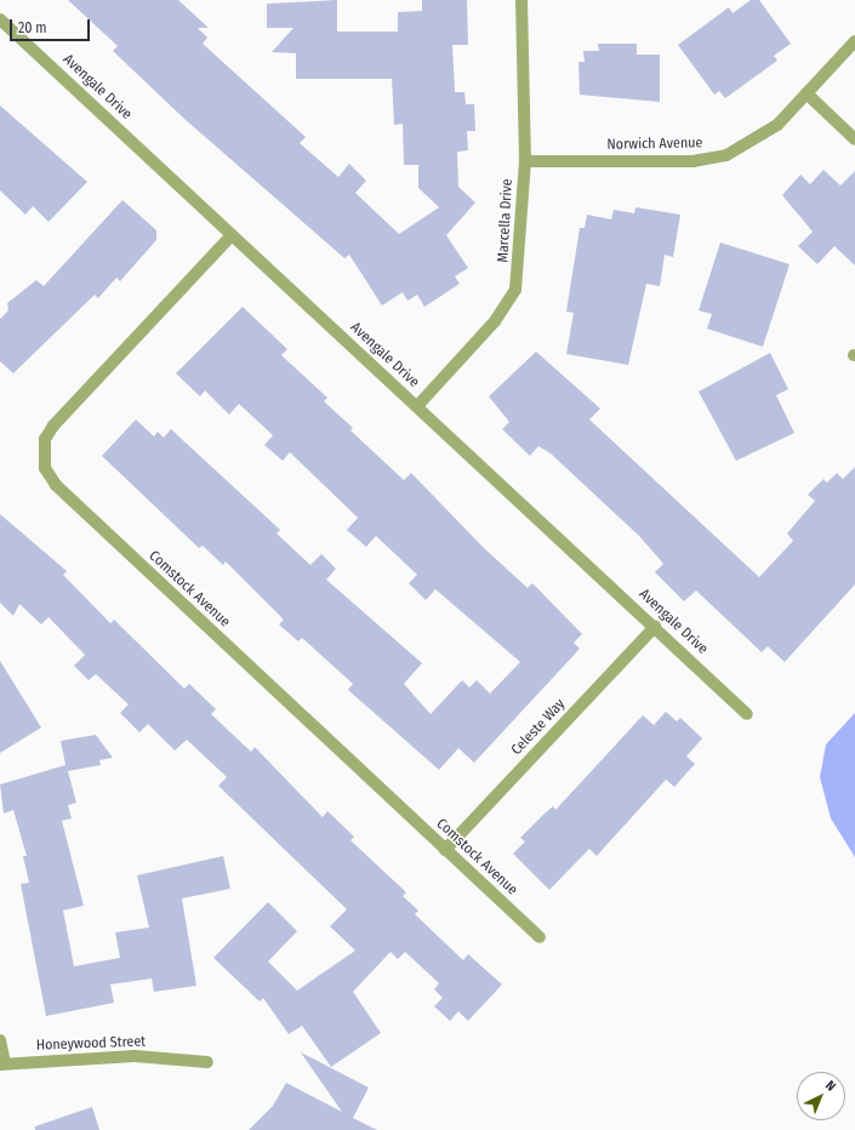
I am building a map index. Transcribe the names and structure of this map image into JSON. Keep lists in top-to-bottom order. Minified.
{"streets":{"street":["Avengale Drive","Norwich Avenue","Marcella Drive","Comstock Avenue","Celeste Way","Honeywood Street"]},"crossings":[["Avengale Drive","Marcella Drive"],["Avengale Drive","Comstock Avenue"],["Avengale Drive","Celeste Way"],["Norwich Avenue","Marcella Drive"],["Comstock Avenue","Celeste Way"]],"scale_bar":"20 m","north":"top right"}
